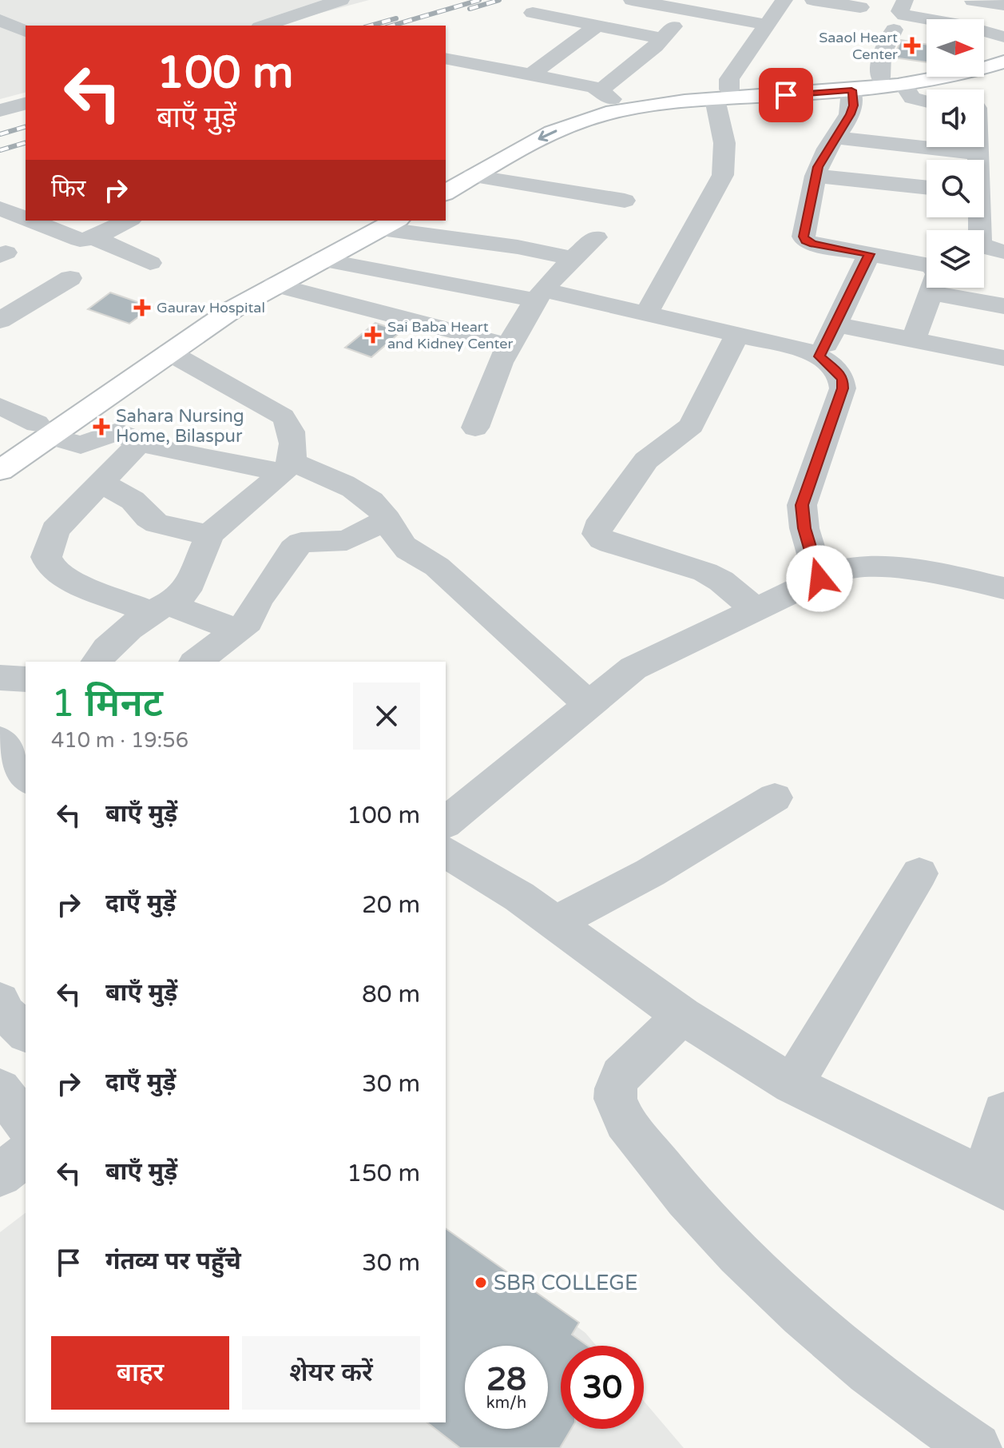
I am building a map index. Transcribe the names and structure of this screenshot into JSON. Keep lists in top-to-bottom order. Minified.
{"places":{"health":["Saaol Heart Center","Gaurav Hospital","Sai Baba Heart and Kidney Center","Sahara Nursing Home, Bilaspur"],"other":["SBR COLLEGE"]},"north":"right","page":{"turn":["100 m","बाएँ मुड़ें"],"then":"फिर","heading":["1 मिनट","410 m · 19:56"],"list":[{"name":"बाएँ मुड़ें","value":"100 m"},{"name":"दाएँ मुड़ें","value":"20 m"},{"name":"बाएँ मुड़ें","value":"80 m"},{"name":"दाएँ मुड़ें","value":"30 m"},{"name":"बाएँ मुड़ें","value":"150 m"},{"name":"गंतव्य पर पहुँचे","value":"30 m"}],"buttons":["बाहर","शेयर करें"],"speed":"28 km/h","limit":"30"}}
